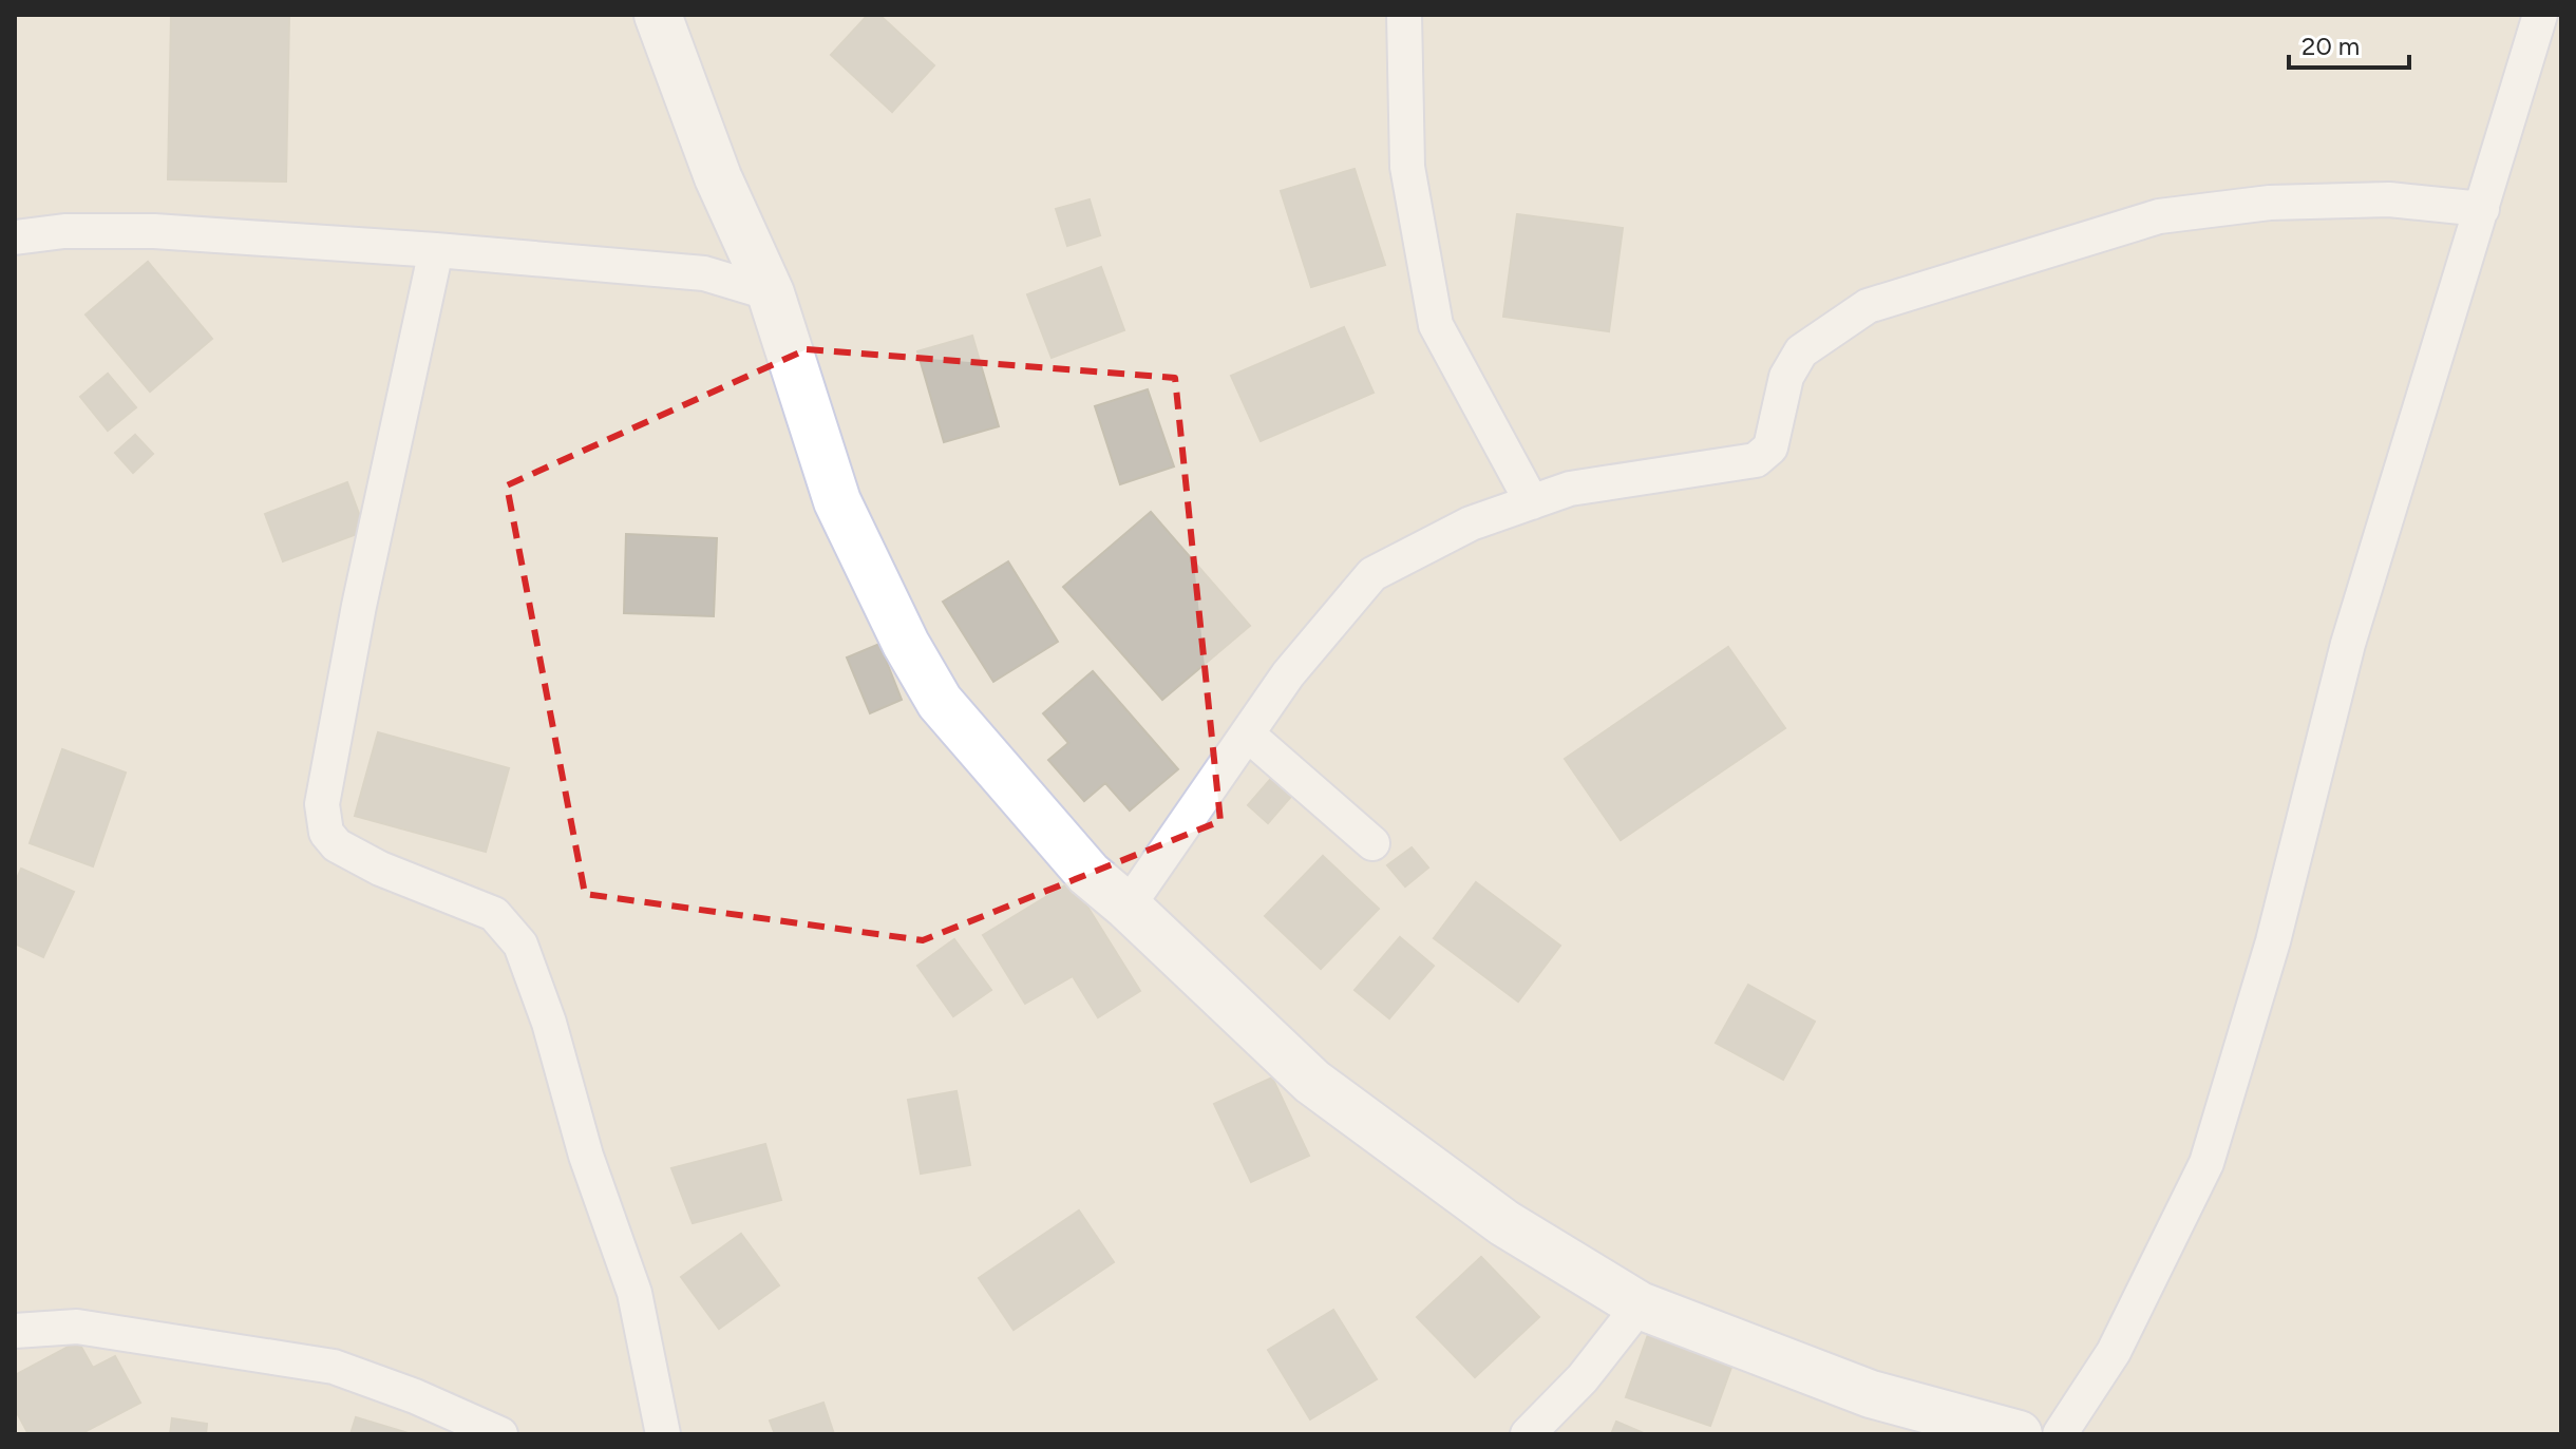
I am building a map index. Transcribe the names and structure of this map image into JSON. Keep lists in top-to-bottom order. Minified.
{"scale_bar":"20 m"}
